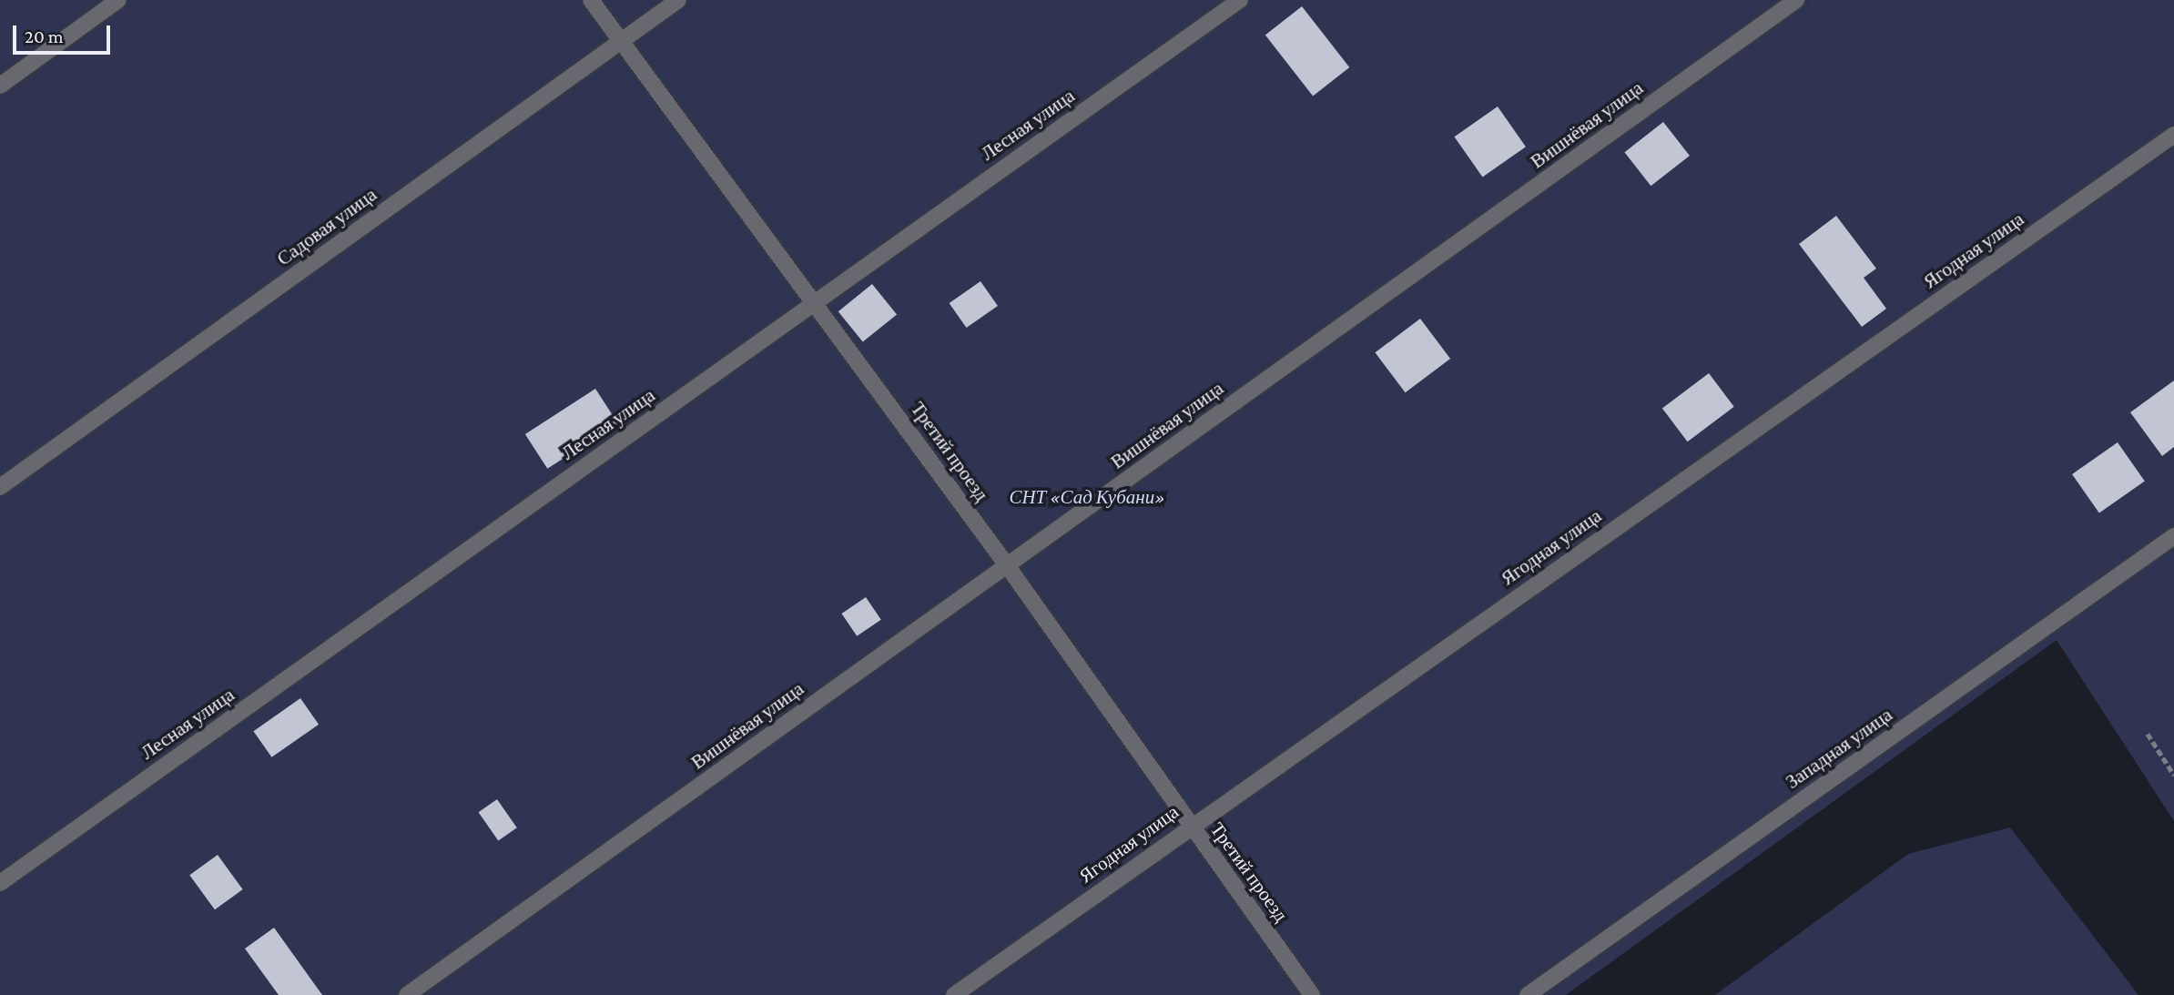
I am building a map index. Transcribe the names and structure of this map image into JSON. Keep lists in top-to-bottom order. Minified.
{"streets":{"street":["Лесная улица","Вишнёвая улица","Садовая улица","Ягодная улица","Третий проезд","Западная улица"]},"crossings":[["Лесная улица","Третий проезд"],["Вишнёвая улица","Третий проезд"],["Садовая улица","Третий проезд"],["Ягодная улица","Третий проезд"]],"parks":["СНТ «Сад Кубани»"],"scale_bar":"20 m"}
